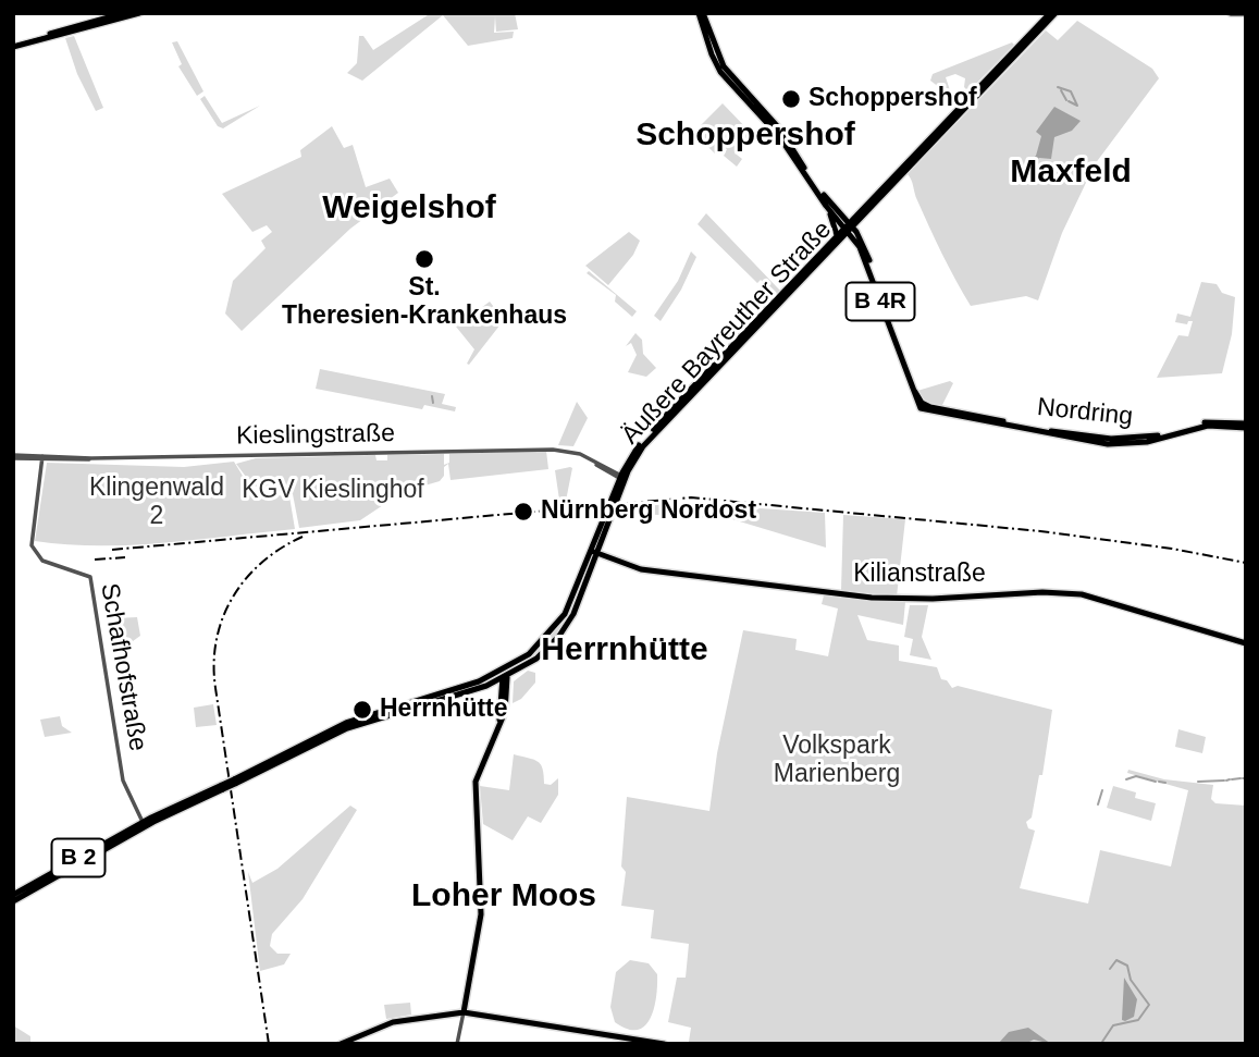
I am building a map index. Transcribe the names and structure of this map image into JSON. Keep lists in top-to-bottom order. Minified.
{"streets":{"main road":["B 4R","Äußere Bayreuther Straße","Nordring","Kilianstraße","B 2"],"street":["Kieslingstraße","Schafhofstraße"]},"crossings":[["B 4R","Äußere Bayreuther Straße"],["B 4R","Nordring"],["Äußere Bayreuther Straße","Nordring"],["Äußere Bayreuther Straße","Kieslingstraße"],["Äußere Bayreuther Straße","Kilianstraße"],["Äußere Bayreuther Straße","Schafhofstraße"],["Kieslingstraße","Schafhofstraße"]],"districts":["Schoppershof","Maxfeld","Weigelshof","Herrnhütte","Loher Moos"],"parks":["Klingenwald 2","KGV Kieslinghof","Volkspark Marienberg"],"places":["Schoppershof","St. Theresien-Krankenhaus","Nürnberg Nordost","Herrnhütte"]}
